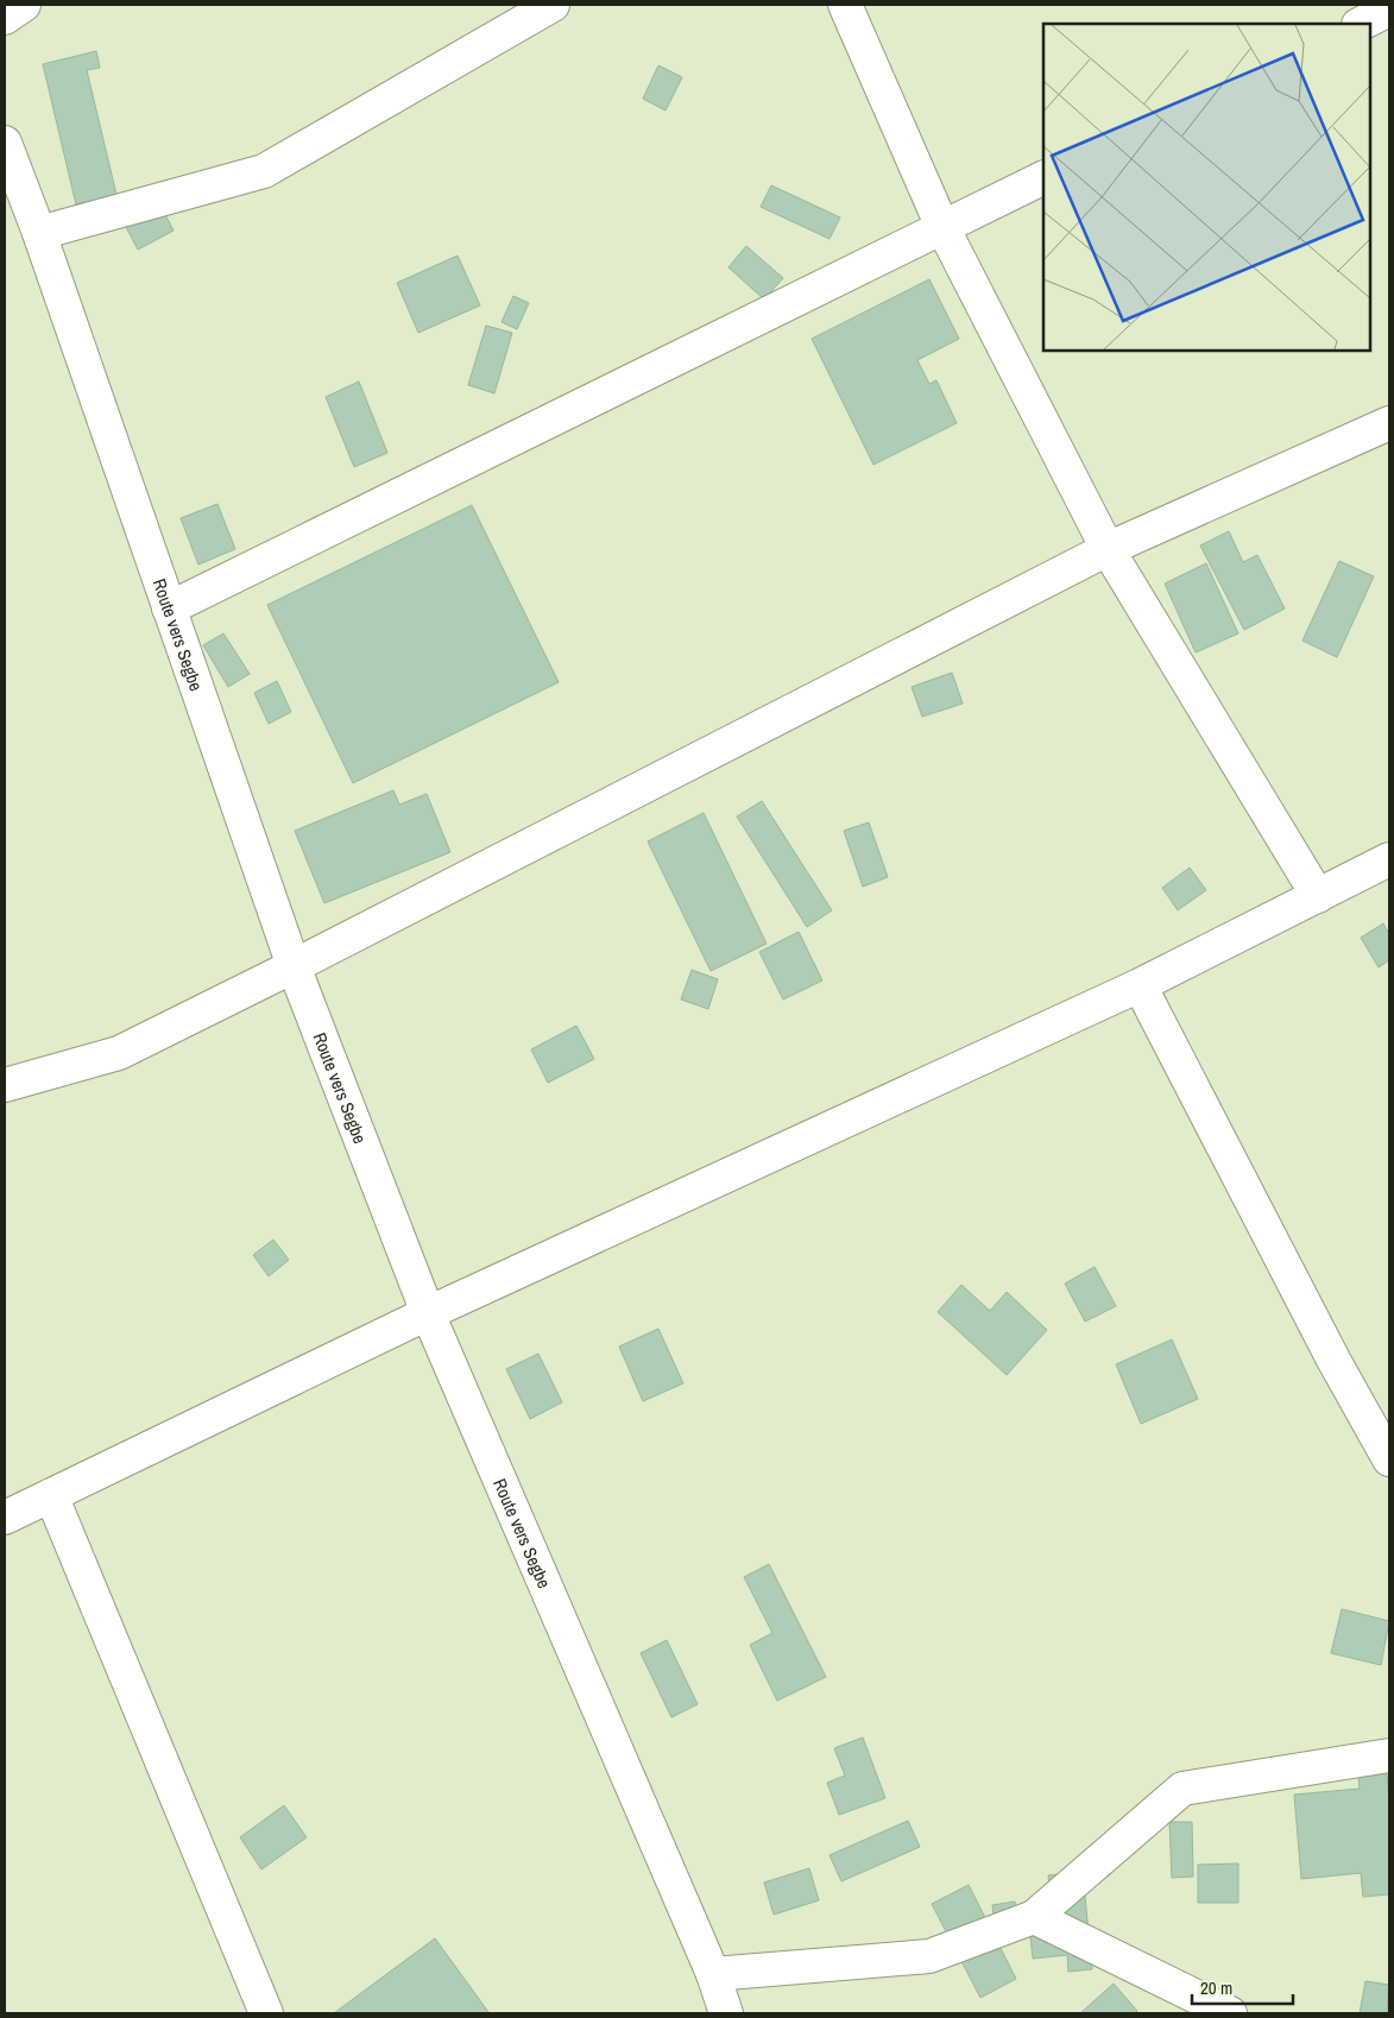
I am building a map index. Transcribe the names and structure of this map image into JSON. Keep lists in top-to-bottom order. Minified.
{"streets":{"street":["Route vers Segbe"]},"scale_bar":"20 m"}
